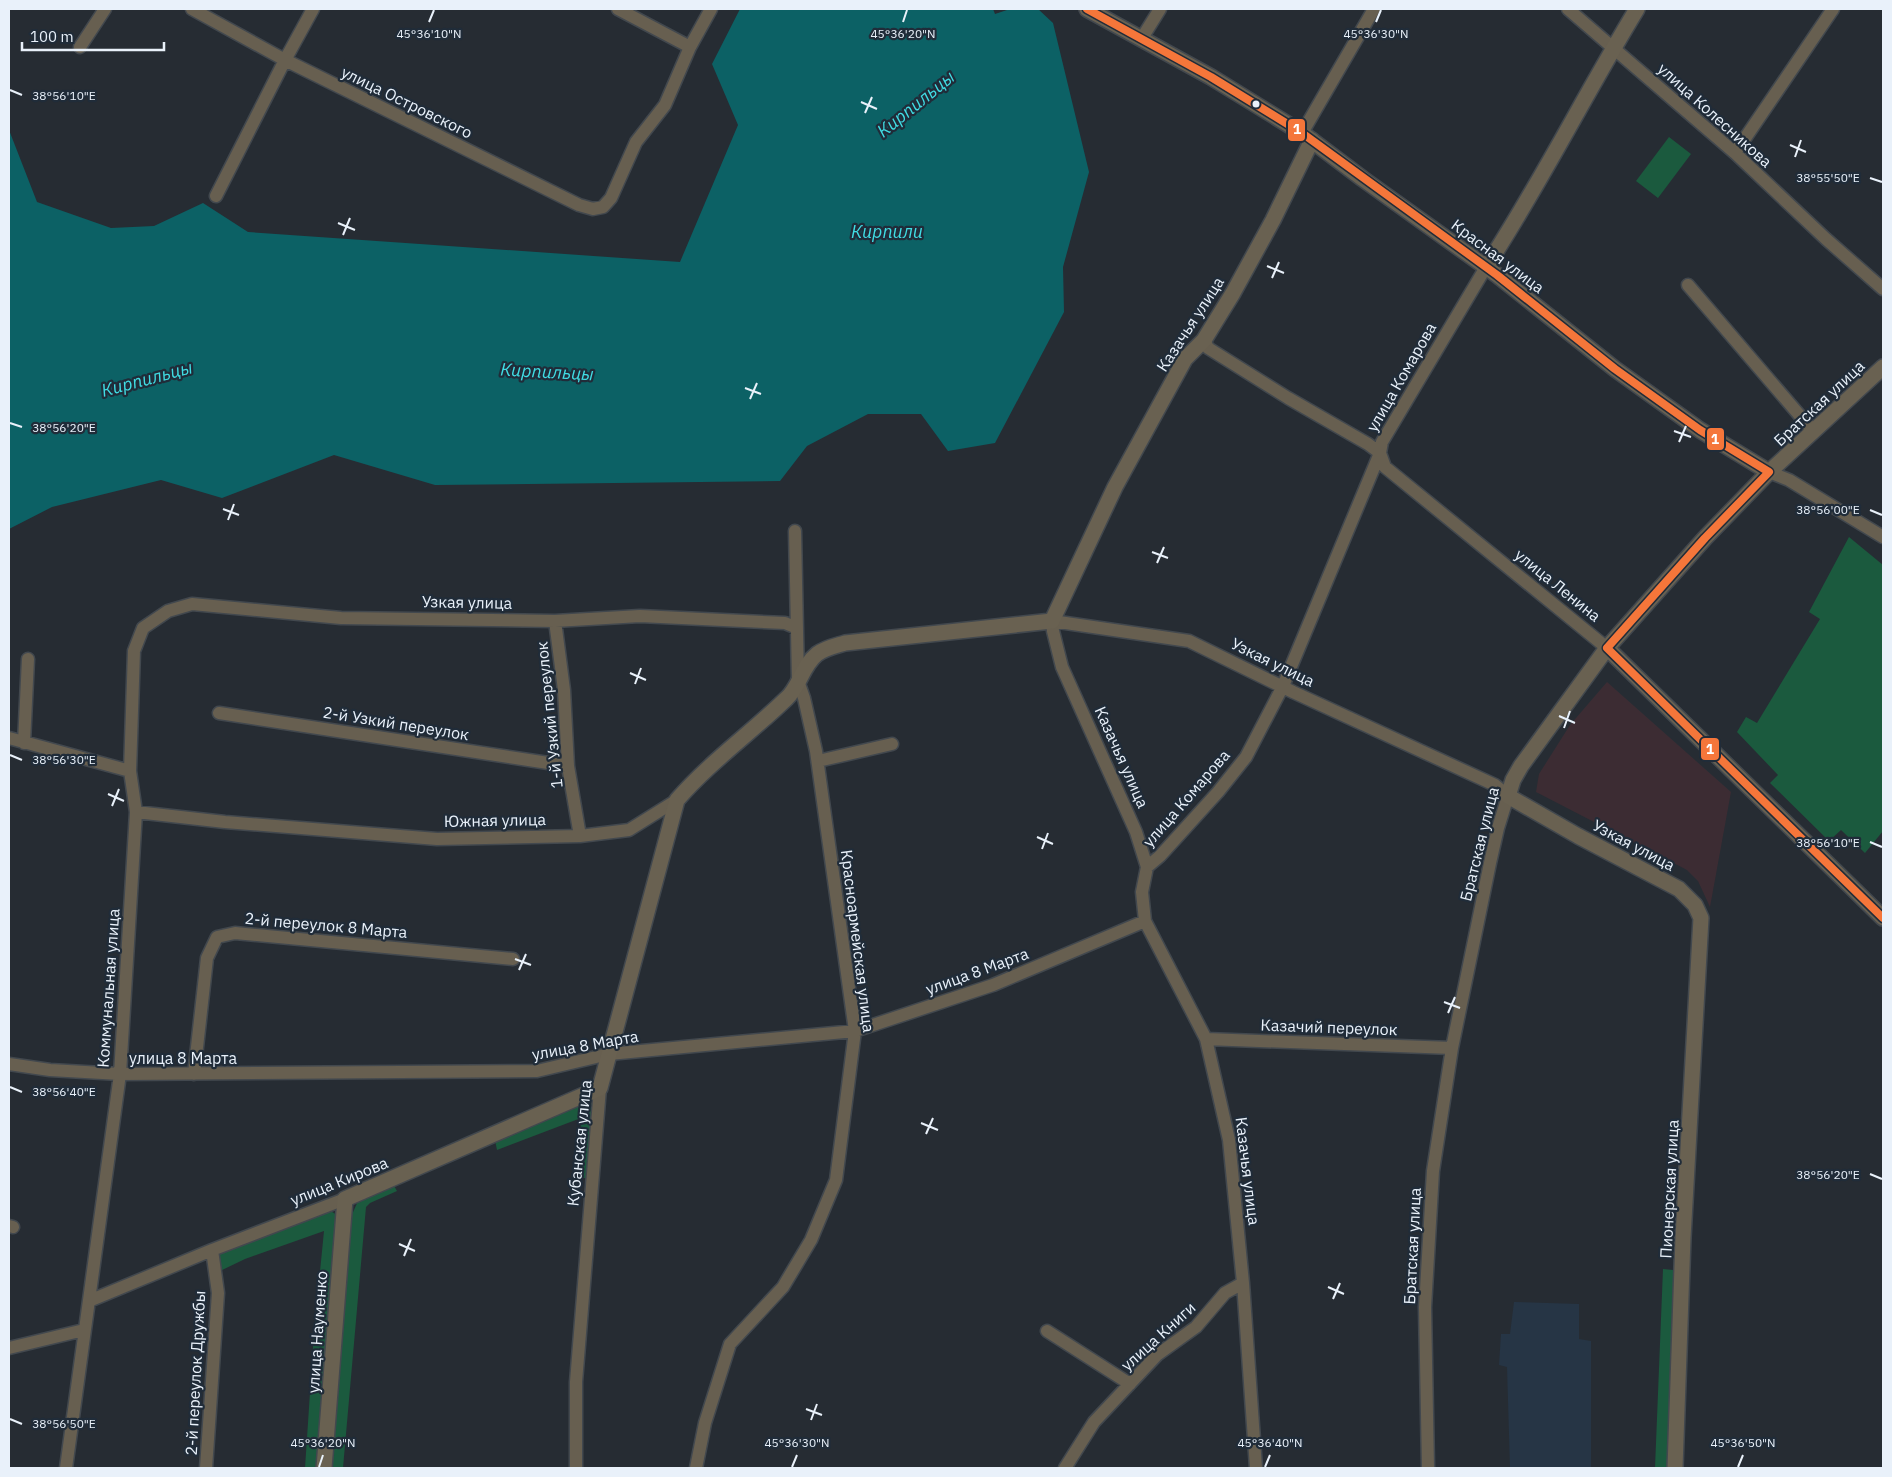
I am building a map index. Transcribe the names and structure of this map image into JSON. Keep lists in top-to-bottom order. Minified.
{"streets":{"main road":["Красная улица","Казачья улица","улица Комарова","Братская улица","улица Ленина","Узкая улица","Южная улица","Кубанская улица","улица Кирова","Пионерская улица","улица Науменко"],"street":["улица Островского","улица Колесникова","1-й Узкий переулок","2-й Узкий переулок","2-й переулок 8 Марта","Красноармейская улица","улица 8 Марта","Коммунальная улица","Казачий переулок","улица Книги","2-й переулок Дружбы"]},"crossings":[["улица Колесникова","улица Комарова"],["Красная улица","Казачья улица"],["Красная улица","улица Комарова"],["Красная улица","Братская улица"],["Казачья улица","улица Комарова"],["Казачья улица","улица Ленина"],["Казачья улица","Узкая улица"],["Казачья улица","улица 8 Марта"],["Казачья улица","Казачий переулок"],["Казачья улица","улица Книги"],["улица Комарова","улица Ленина"],["улица Комарова","Узкая улица"],["Братская улица","улица Ленина"],["Братская улица","Узкая улица"],["Братская улица","Казачий переулок"],["Узкая улица","1-й Узкий переулок"],["Узкая улица","Южная улица"],["Узкая улица","Красноармейская улица"],["Узкая улица","Коммунальная улица"],["Узкая улица","Пионерская улица"],["1-й Узкий переулок","2-й Узкий переулок"],["1-й Узкий переулок","Южная улица"],["Южная улица","Красноармейская улица"],["Южная улица","Коммунальная улица"],["Южная улица","Кубанская улица"],["2-й переулок 8 Марта","улица 8 Марта"],["Красноармейская улица","улица 8 Марта"],["улица 8 Марта","Коммунальная улица"],["улица 8 Марта","Кубанская улица"],["Коммунальная улица","улица Кирова"],["Кубанская улица","улица Кирова"],["улица Кирова","улица Науменко"],["улица Кирова","2-й переулок Дружбы"]],"water":["Кирпильцы","Кирпили"],"lines":["transit line 1"],"scale_bar":"100 m","coordinates":["45°36'20\"N","45°36'30\"N","45°36'10\"N","38°56'10\"E","38°55'50\"E","38°56'20\"E","38°56'00\"E","38°56'30\"E","38°56'40\"E","38°56'50\"E","45°36'40\"N","45°36'50\"N"]}
